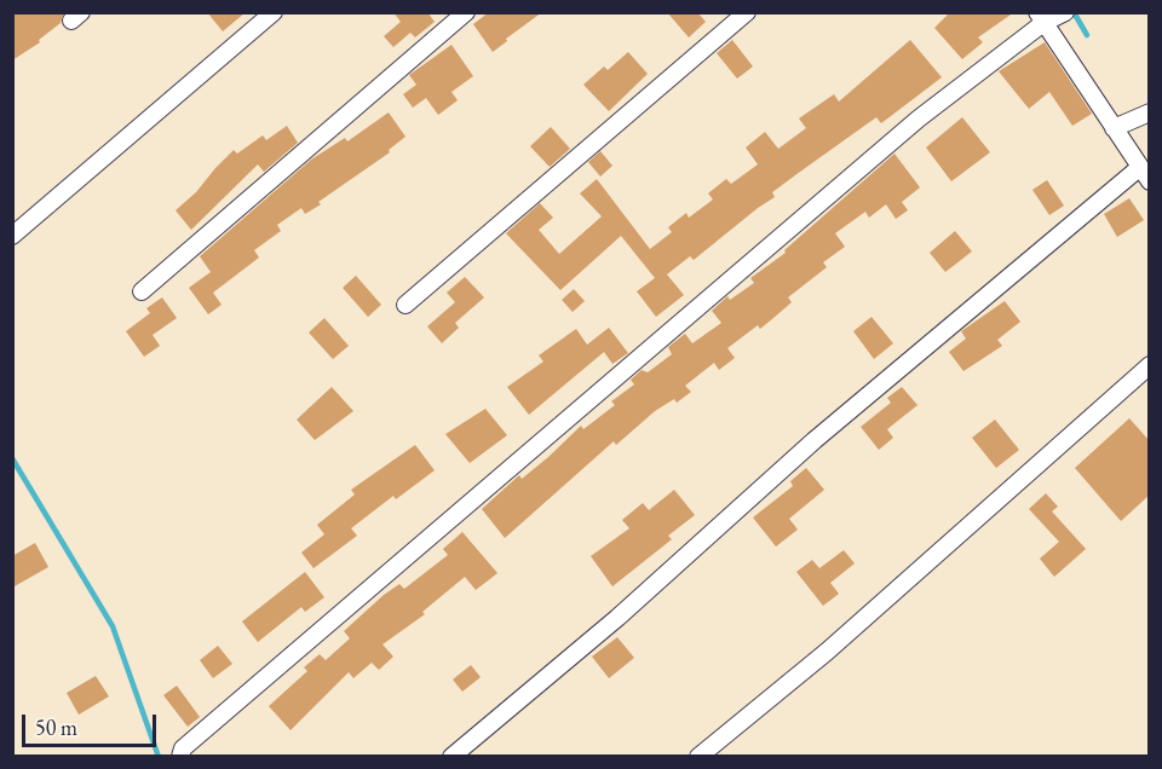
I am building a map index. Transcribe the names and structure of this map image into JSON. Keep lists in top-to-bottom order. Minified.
{"scale_bar":"50 m"}
